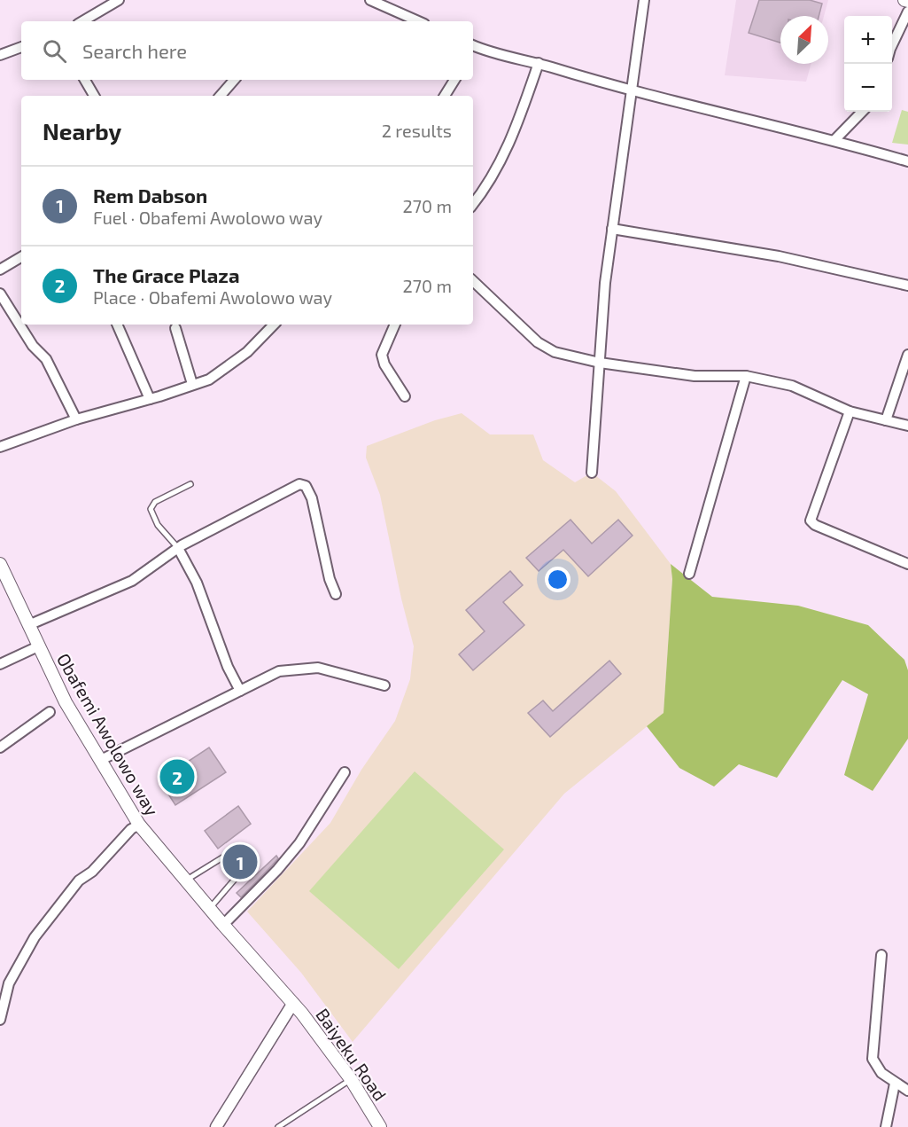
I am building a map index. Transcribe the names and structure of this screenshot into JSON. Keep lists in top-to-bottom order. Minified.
{"streets":{"main road":["Obafemi Awolowo way","Baiyeku Road"]},"crossings":[["Obafemi Awolowo way","Baiyeku Road"]],"north":"top right","page":{"map_buttons":["+","−"],"search":"Search here","heading":["Nearby","2 results"],"list":[{"mark":"1","name":"Rem Dabson","note":"Fuel · Obafemi Awolowo way","value":"270 m"},{"mark":"2","name":"The Grace Plaza","note":"Place · Obafemi Awolowo way","value":"270 m"}],"pins":["2","1"]}}
